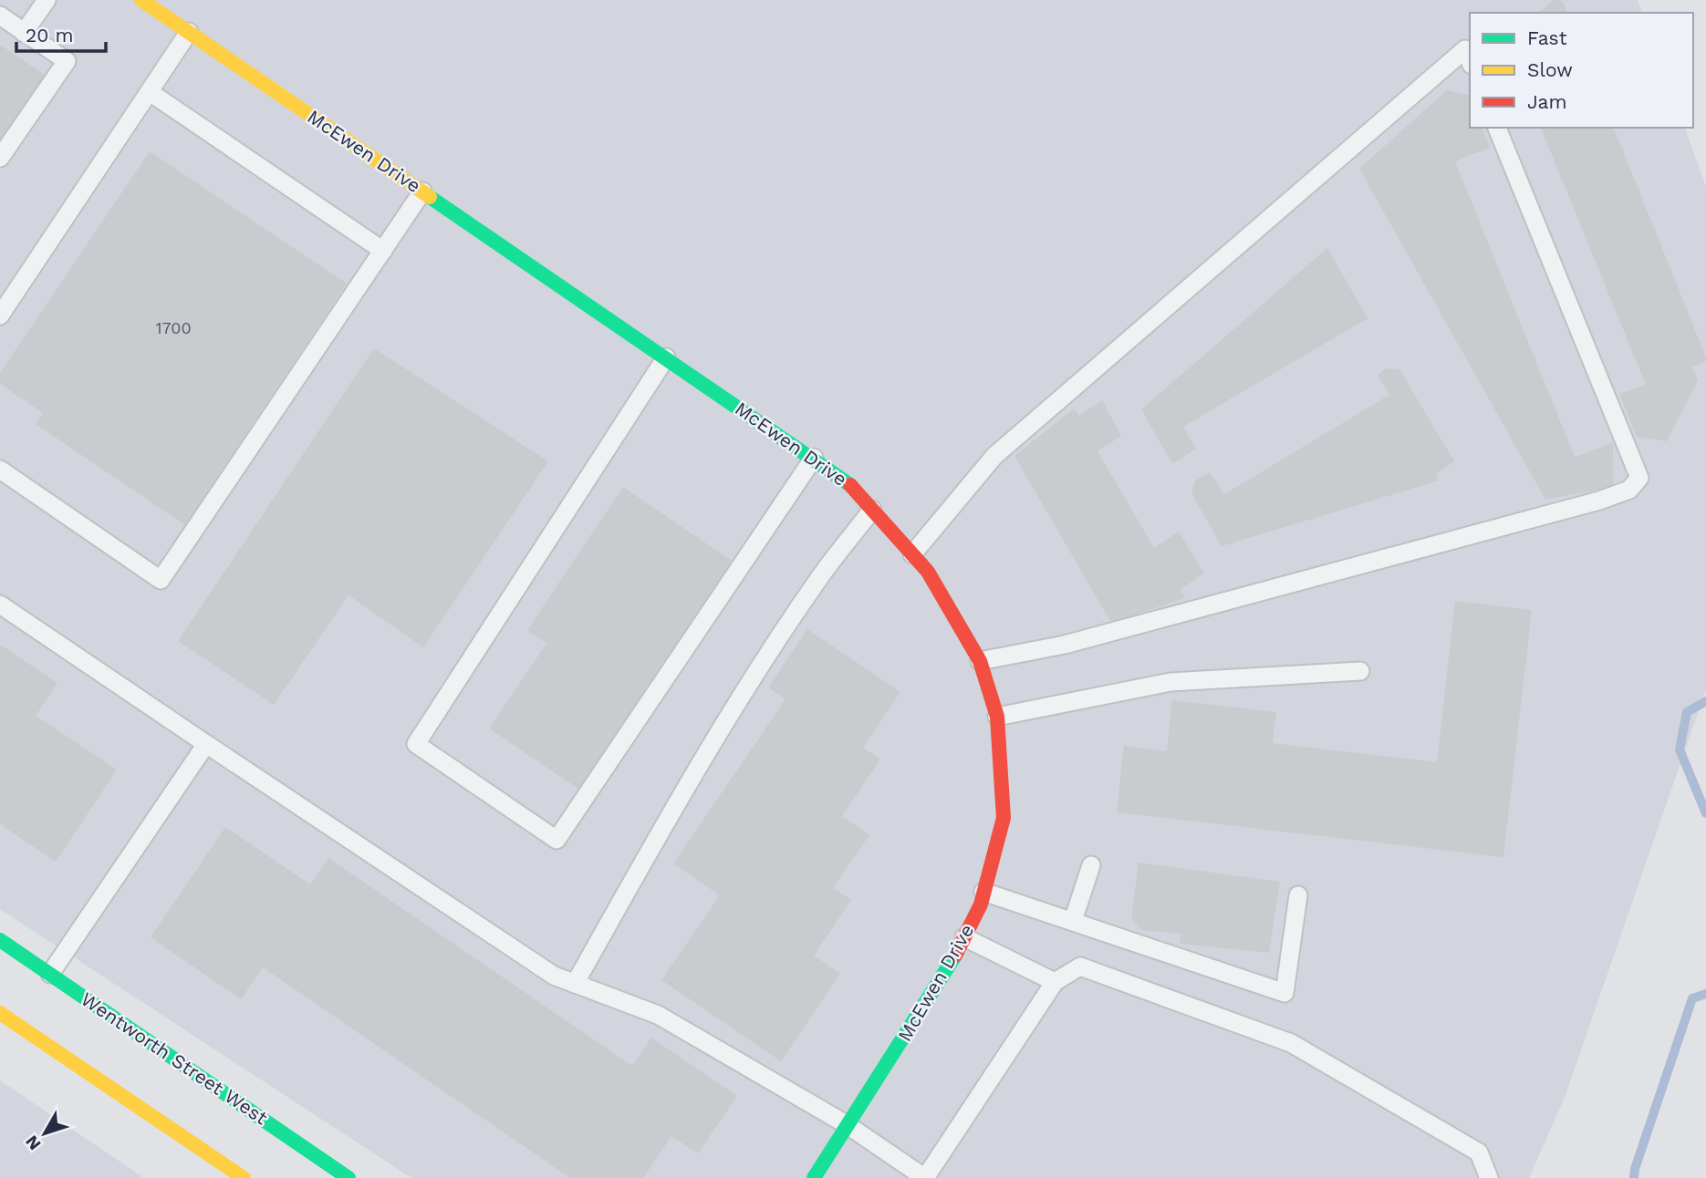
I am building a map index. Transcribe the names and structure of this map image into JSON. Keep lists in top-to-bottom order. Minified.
{"streets":{"street":["McEwen Drive","Wentworth Street West"]},"house_numbers":["1700"],"legend":["Fast","Slow","Jam"],"scale_bar":"20 m","north":"bottom left"}
